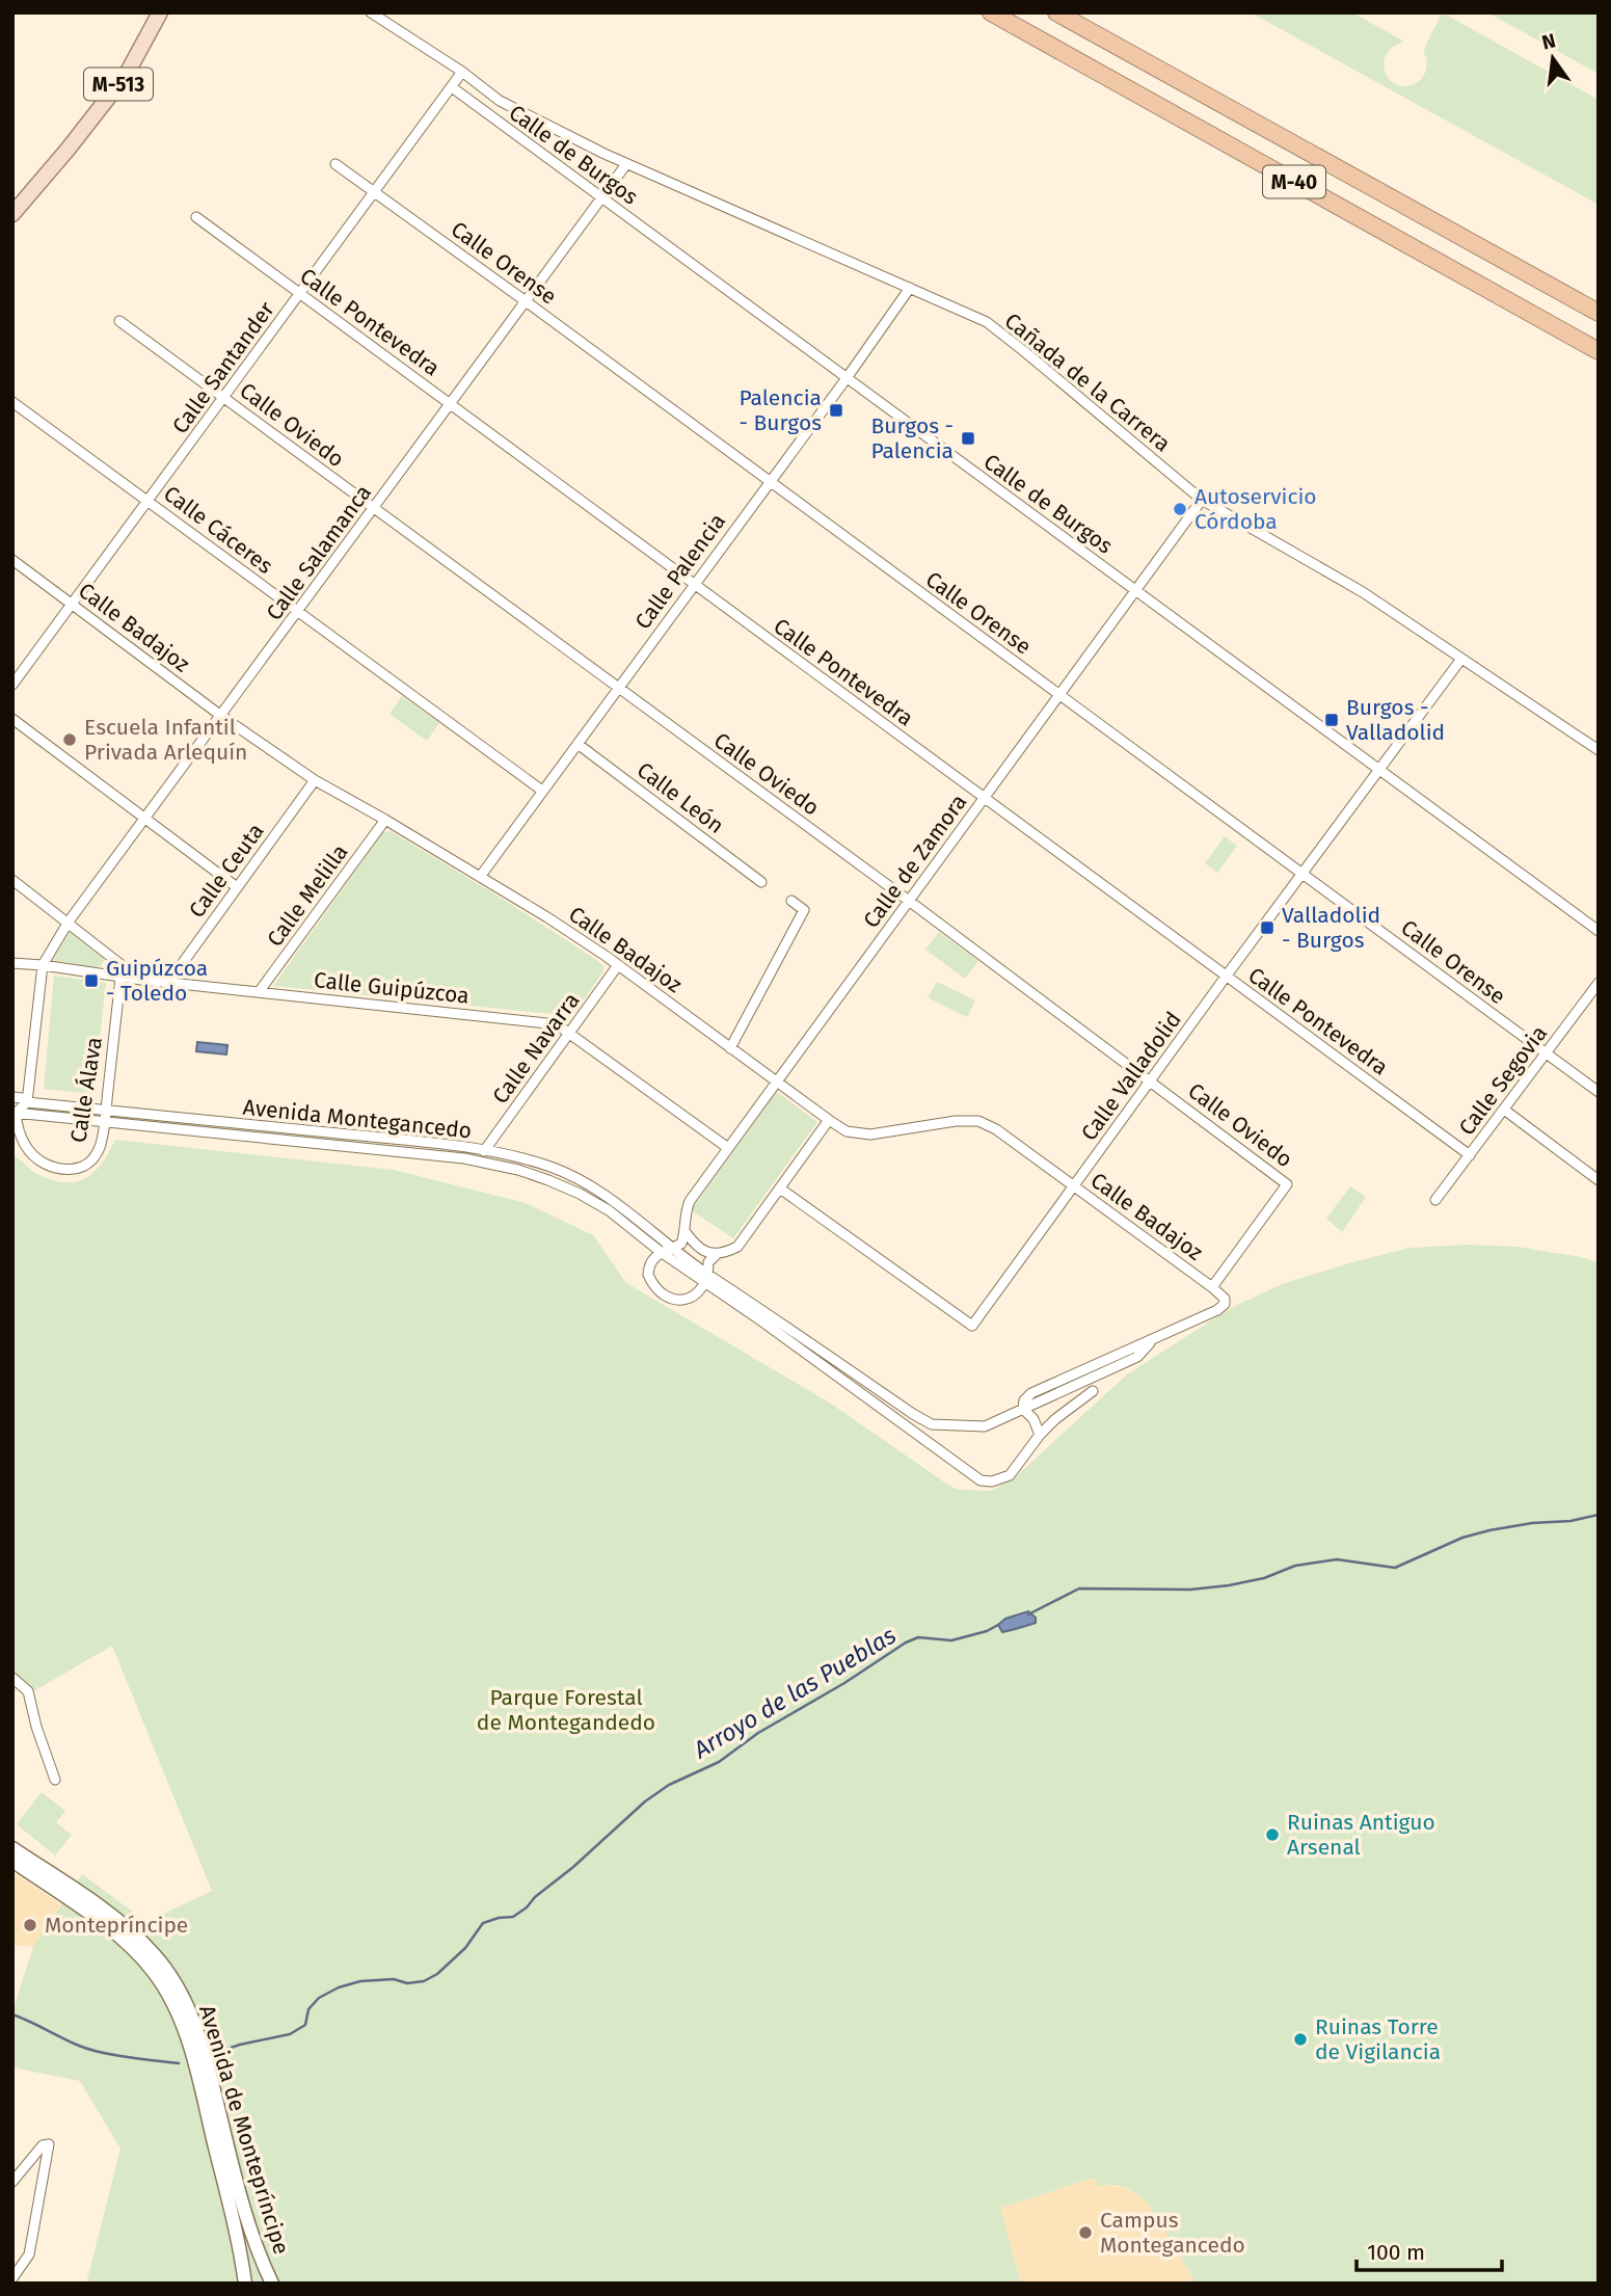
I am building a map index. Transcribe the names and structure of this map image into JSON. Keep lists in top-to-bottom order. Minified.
{"streets":{"highway":["M-40"],"main road":["M-513"],"street":["Calle de Burgos","Calle Orense","Calle Pontevedra","Calle Santander","Cañada de la Carrera","Calle Oviedo","Calle Cáceres","Calle Salamanca","Calle Palencia","Calle Badajoz","Calle León","Calle de Zamora","Calle Ceuta","Calle Melilla","Calle Guipúzcoa","Calle Navarra","Calle Valladolid","Calle Segovia","Calle Álava","Avenida Montegancedo","Avenida de Montepríncipe"]},"crossings":[["Calle de Burgos","Calle Santander"],["Calle de Burgos","Cañada de la Carrera"],["Calle de Burgos","Calle Salamanca"],["Calle de Burgos","Calle Palencia"],["Calle de Burgos","Calle de Zamora"],["Calle de Burgos","Calle Valladolid"],["Calle Orense","Calle Santander"],["Calle Orense","Calle Salamanca"],["Calle Orense","Calle Palencia"],["Calle Orense","Calle de Zamora"],["Calle Orense","Calle Valladolid"],["Calle Orense","Calle Segovia"],["Calle Pontevedra","Calle Santander"],["Calle Pontevedra","Calle Salamanca"],["Calle Pontevedra","Calle Palencia"],["Calle Pontevedra","Calle de Zamora"],["Calle Pontevedra","Calle Valladolid"],["Calle Pontevedra","Calle Segovia"],["Calle Santander","Cañada de la Carrera"],["Calle Santander","Calle Oviedo"],["Calle Santander","Calle Cáceres"],["Calle Santander","Calle Badajoz"],["Cañada de la Carrera","Calle Salamanca"],["Cañada de la Carrera","Calle Palencia"],["Cañada de la Carrera","Calle de Zamora"],["Cañada de la Carrera","Calle Valladolid"],["Calle Oviedo","Calle Salamanca"],["Calle Oviedo","Calle Palencia"],["Calle Oviedo","Calle Badajoz"],["Calle Oviedo","Calle de Zamora"],["Calle Oviedo","Calle Valladolid"],["Calle Cáceres","Calle Salamanca"],["Calle Cáceres","Calle Palencia"],["Calle Salamanca","Calle Badajoz"],["Calle Salamanca","Calle Guipúzcoa"],["Calle Palencia","Calle Badajoz"],["Calle Palencia","Calle León"],["Calle Badajoz","Calle de Zamora"],["Calle Badajoz","Calle Ceuta"],["Calle Badajoz","Calle Melilla"],["Calle Badajoz","Calle Navarra"],["Calle Badajoz","Calle Valladolid"],["Calle Badajoz","Avenida Montegancedo"],["Calle de Zamora","Calle Guipúzcoa"],["Calle Ceuta","Calle Guipúzcoa"],["Calle Melilla","Calle Guipúzcoa"],["Calle Guipúzcoa","Calle Navarra"],["Calle Guipúzcoa","Calle Álava"],["Calle Navarra","Avenida Montegancedo"],["Calle Álava","Avenida Montegancedo"]],"water":["Arroyo de las Pueblas"],"parks":["Parque Forestal de Montegandedo"],"places":{"transit":["Palencia - Burgos","Burgos - Palencia","Burgos - Valladolid","Valladolid - Burgos","Guipúzcoa - Toledo"],"other":["Autoservicio Córdoba","Escuela Infantil Privada Arlequín","Ruinas Antiguo Arsenal","Montepríncipe","Ruinas Torre de Vigilancia","Campus Montegancedo"]},"scale_bar":"100 m","north":"top"}
